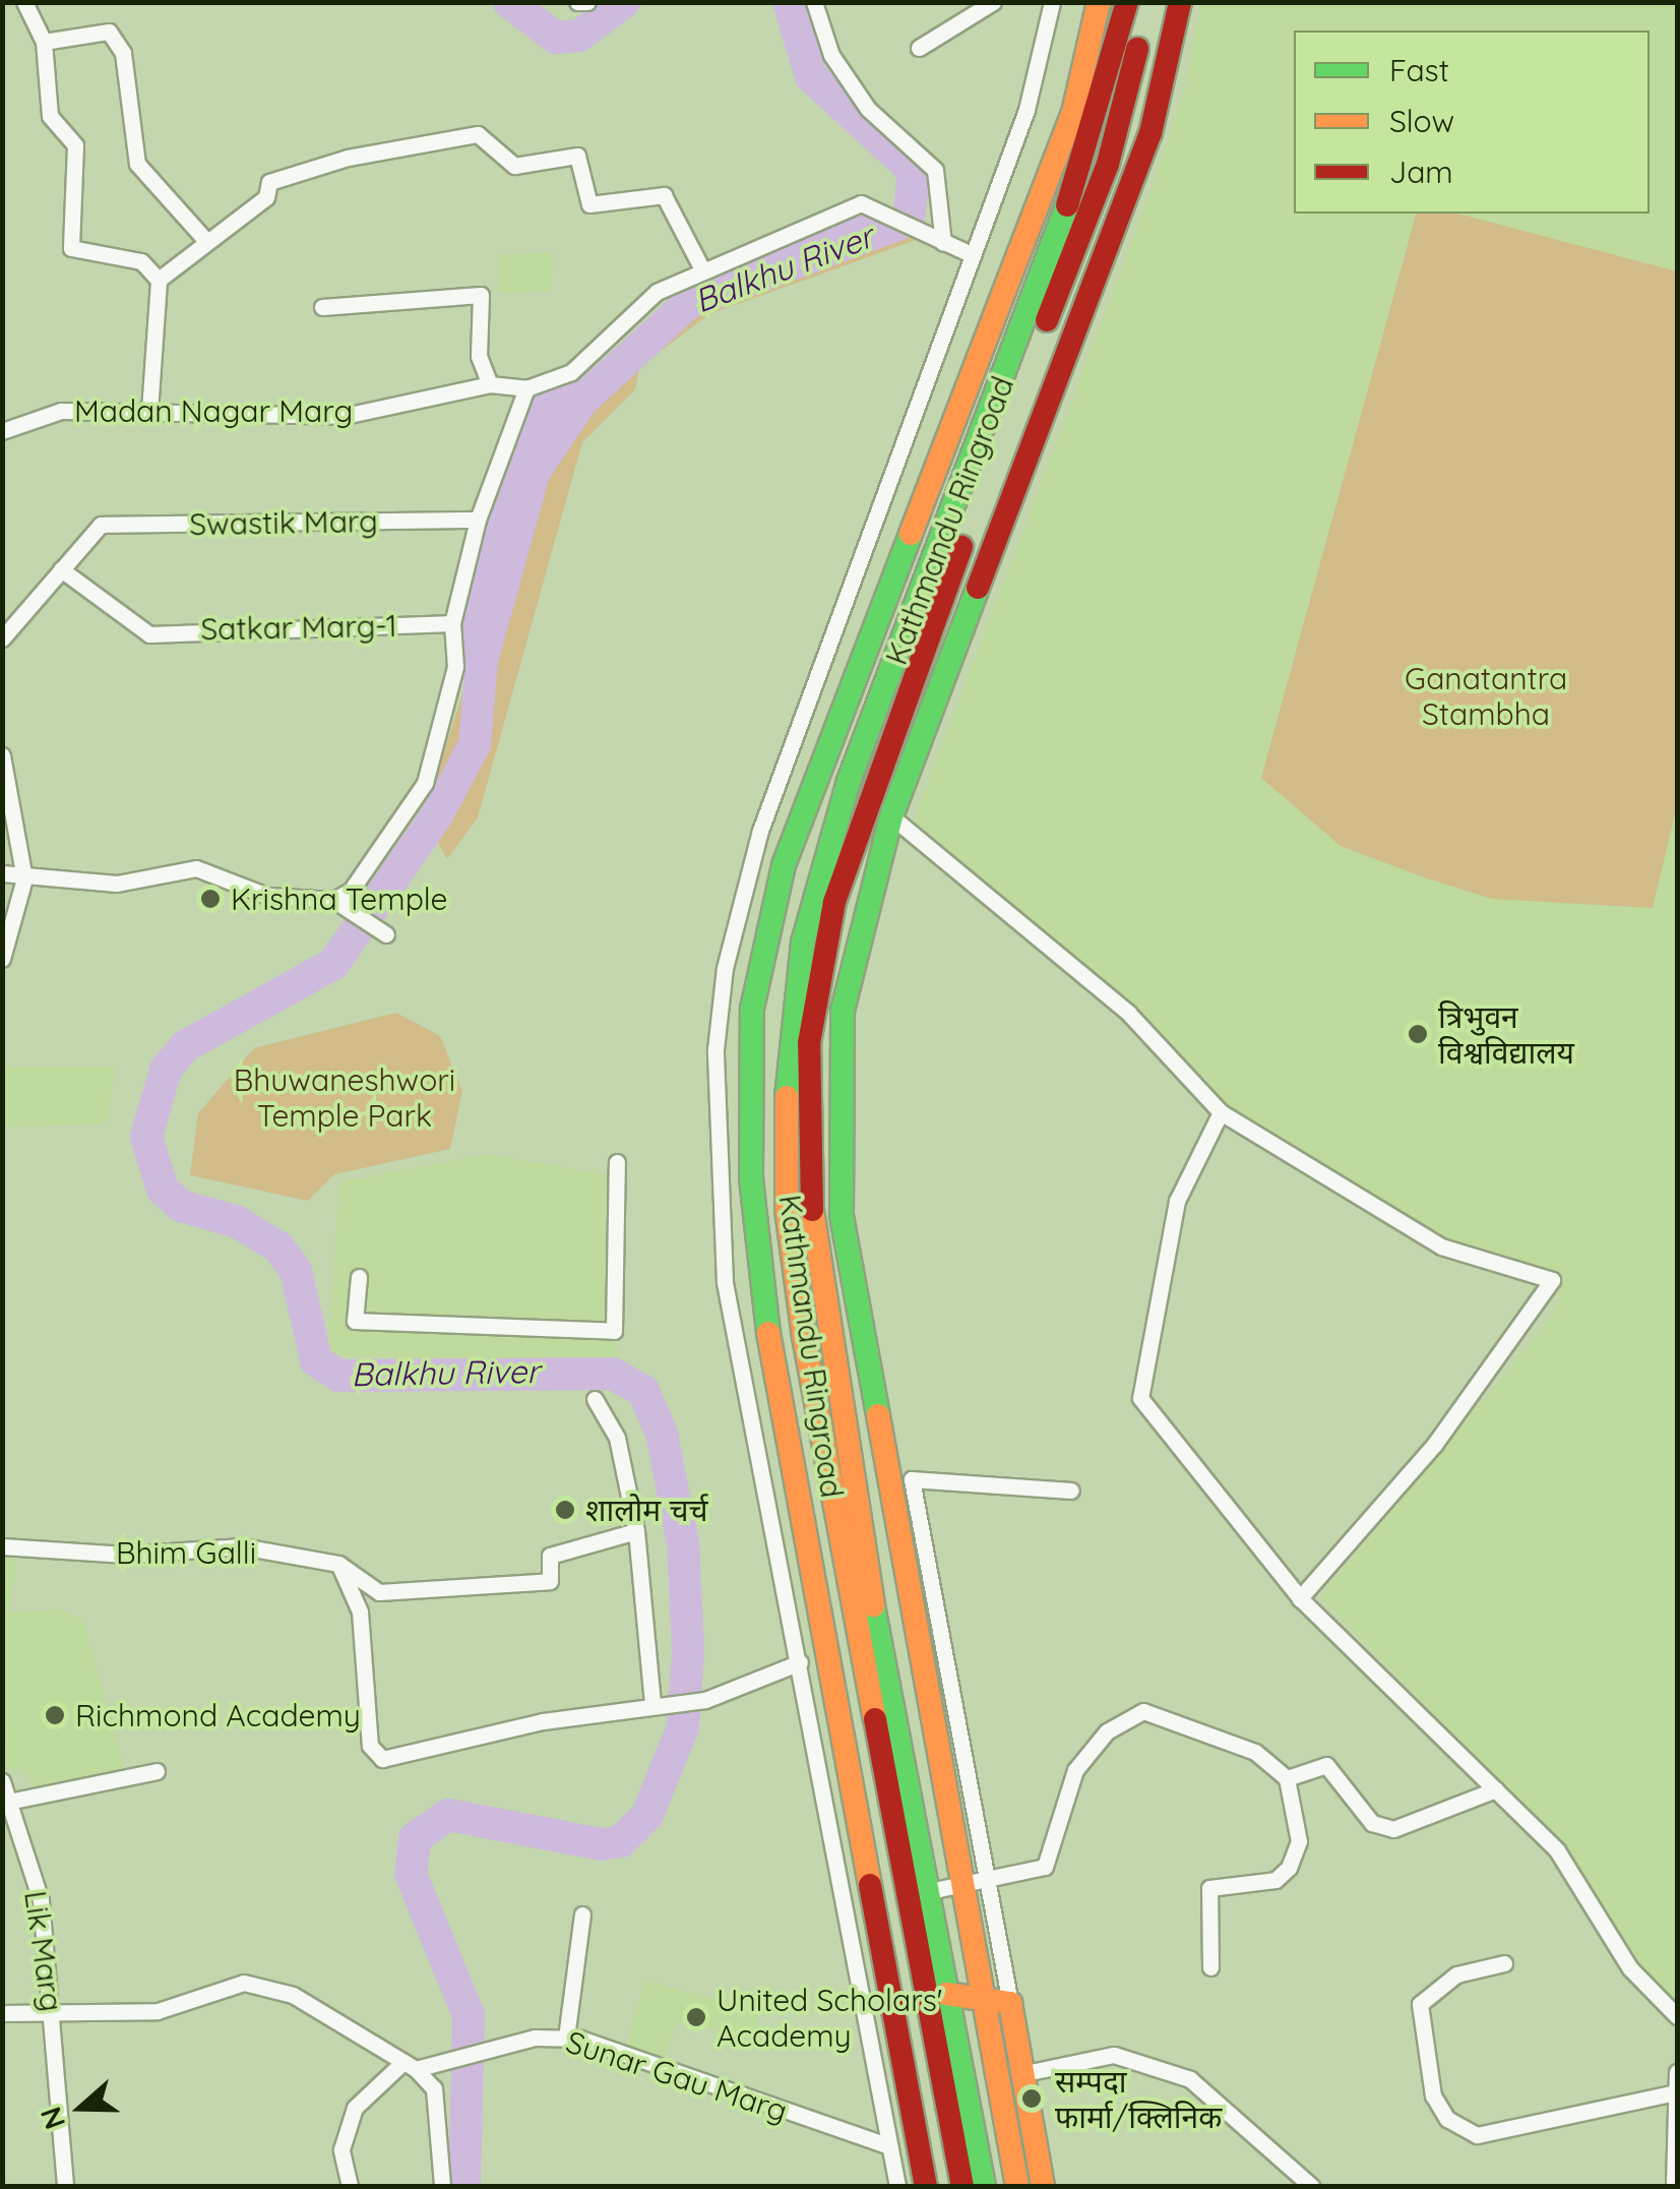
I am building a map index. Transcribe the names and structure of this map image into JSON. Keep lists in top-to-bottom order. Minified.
{"streets":{"main road":["Kathmandu Ringroad"],"street":["Madan Nagar Marg","Swastik Marg","Satkar Marg-1","Bhim Galli","Lik Marg","Sunar Gau Marg"]},"crossings":[["Swastik Marg","Satkar Marg-1"]],"water":["Balkhu River"],"parks":["Ganatantra Stambha","Bhuwaneshwori Temple Park"],"places":["Krishna Temple","त्रिभुवन विश्वविद्यालय","शालोम चर्च","Richmond Academy","United Scholars' Academy","सम्पदा फार्मा/क्लिनिक"],"legend":["Fast","Slow","Jam"],"north":"left"}
